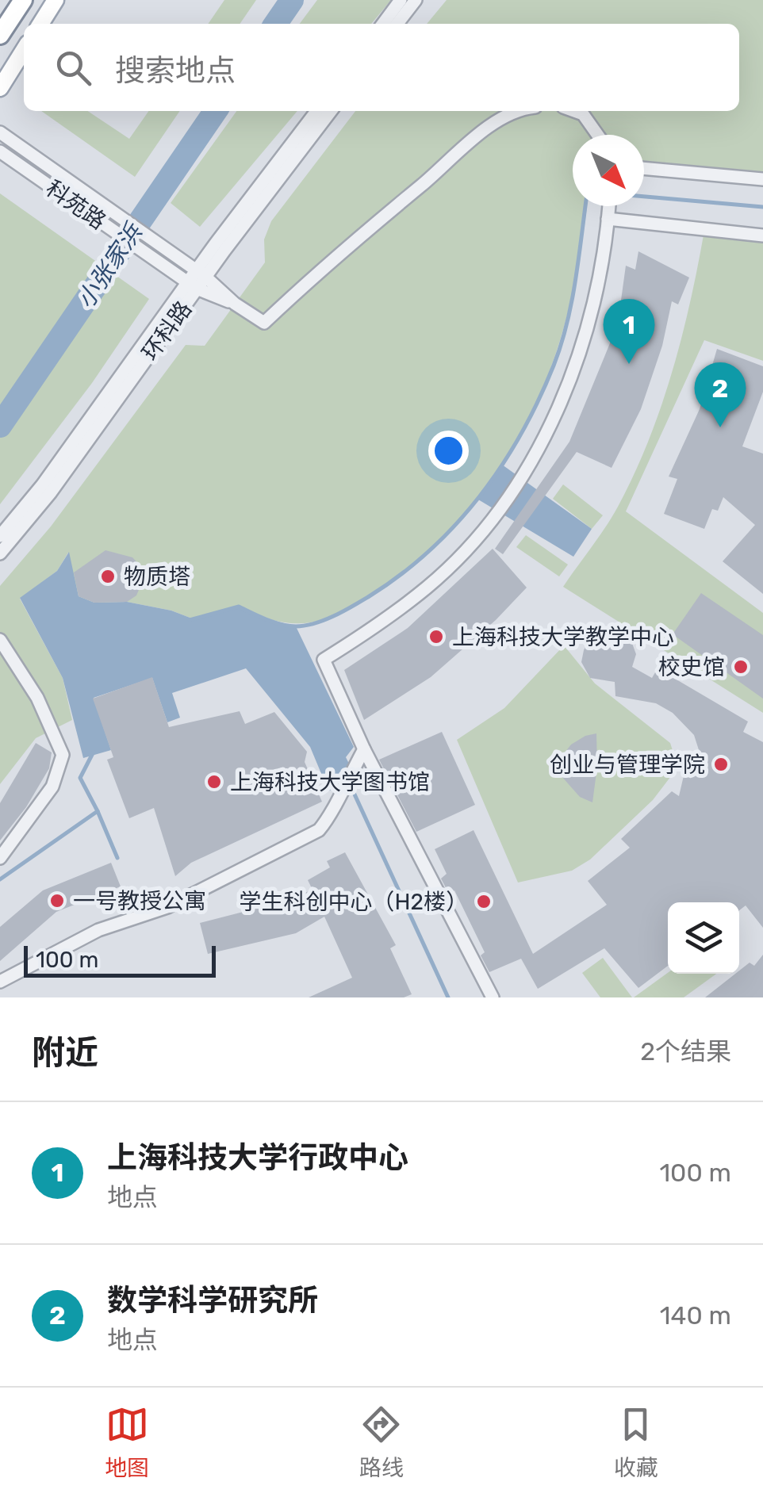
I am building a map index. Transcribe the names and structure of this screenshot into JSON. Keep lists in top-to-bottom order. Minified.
{"streets":{"street":["科苑路","环科路"]},"crossings":[["科苑路","环科路"]],"water":["小张家浜"],"places":["物质塔","上海科技大学教学中心","校史馆","创业与管理学院","上海科技大学图书馆","一号教授公寓","学生科创中心（H2楼）"],"scale_bar":"100 m","north":"bottom right","page":{"search":"搜索地点","pins":["1","2"],"scale":"100 m","heading":["附近","2个结果"],"list":[{"mark":"1","name":"上海科技大学行政中心","note":"地点","value":"100 m"},{"mark":"2","name":"数学科学研究所","note":"地点","value":"140 m"}],"nav":["地图","路线","收藏"]}}
